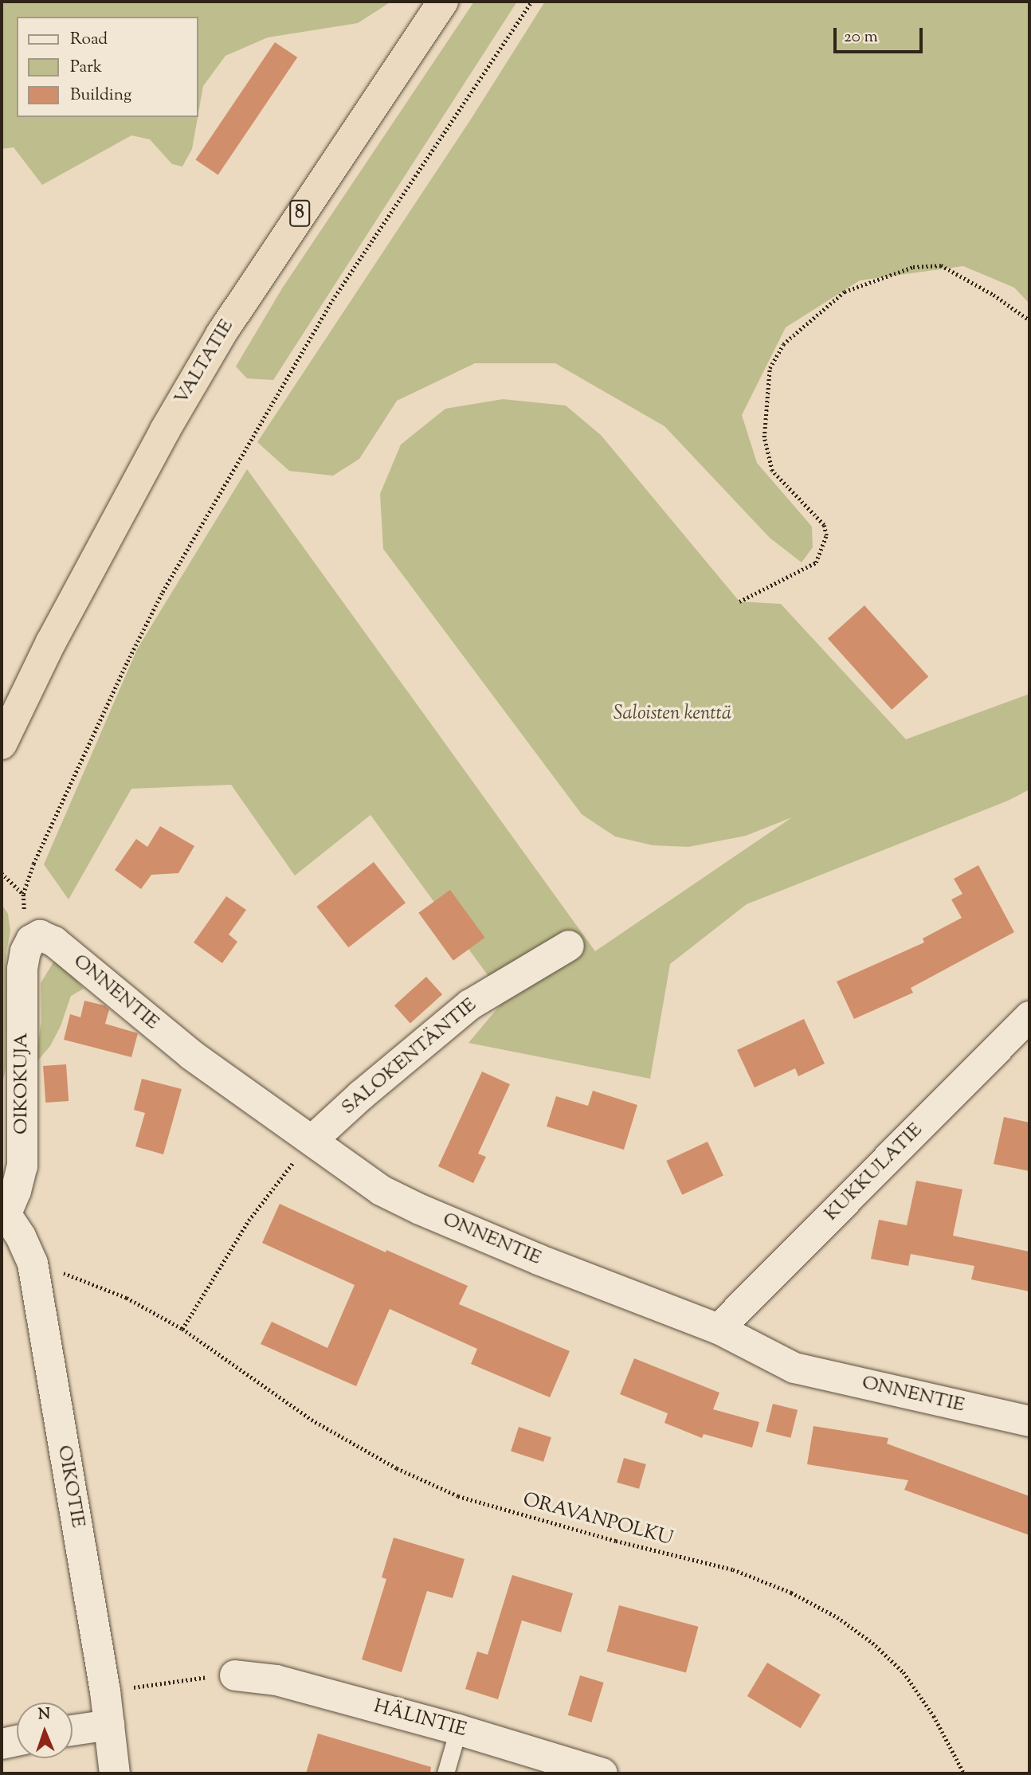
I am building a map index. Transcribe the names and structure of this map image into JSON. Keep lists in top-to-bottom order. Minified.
{"streets":{"highway":["8","VALTATIE"],"street":["ONNENTIE","SALOKENTÄNTIE","OIKOKUJA","KUKKULATIE","OIKOTIE","HÄLINTIE"],"path":["ORAVANPOLKU"]},"crossings":[["ONNENTIE","SALOKENTÄNTIE"],["ONNENTIE","OIKOKUJA"],["ONNENTIE","KUKKULATIE"],["OIKOKUJA","OIKOTIE"],["OIKOTIE","ORAVANPOLKU"]],"parks":["Saloisten kenttä"],"legend":["Road","Park","Building"],"scale_bar":"20 m","north":"top"}
